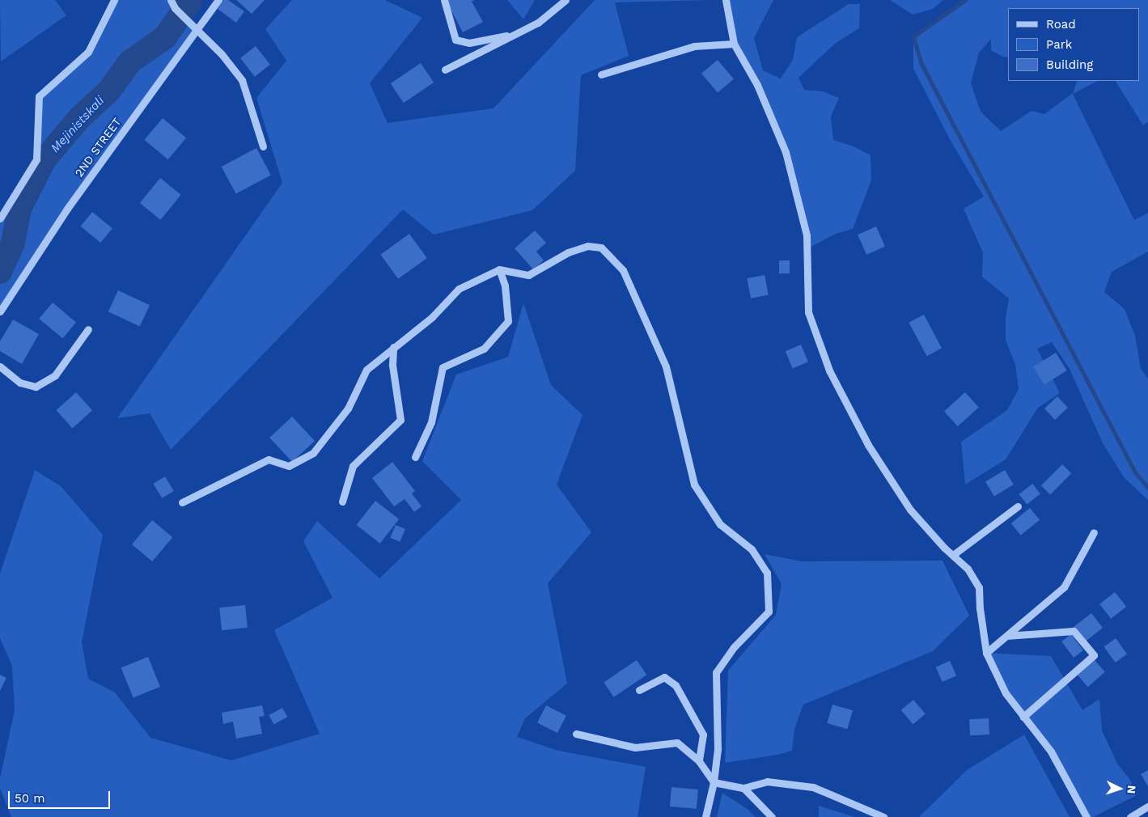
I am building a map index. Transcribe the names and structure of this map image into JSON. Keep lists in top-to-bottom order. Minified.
{"streets":{"street":["2ND STREET"]},"water":["Mejinistskali"],"legend":["Road","Park","Building"],"scale_bar":"50 m","north":"right"}
